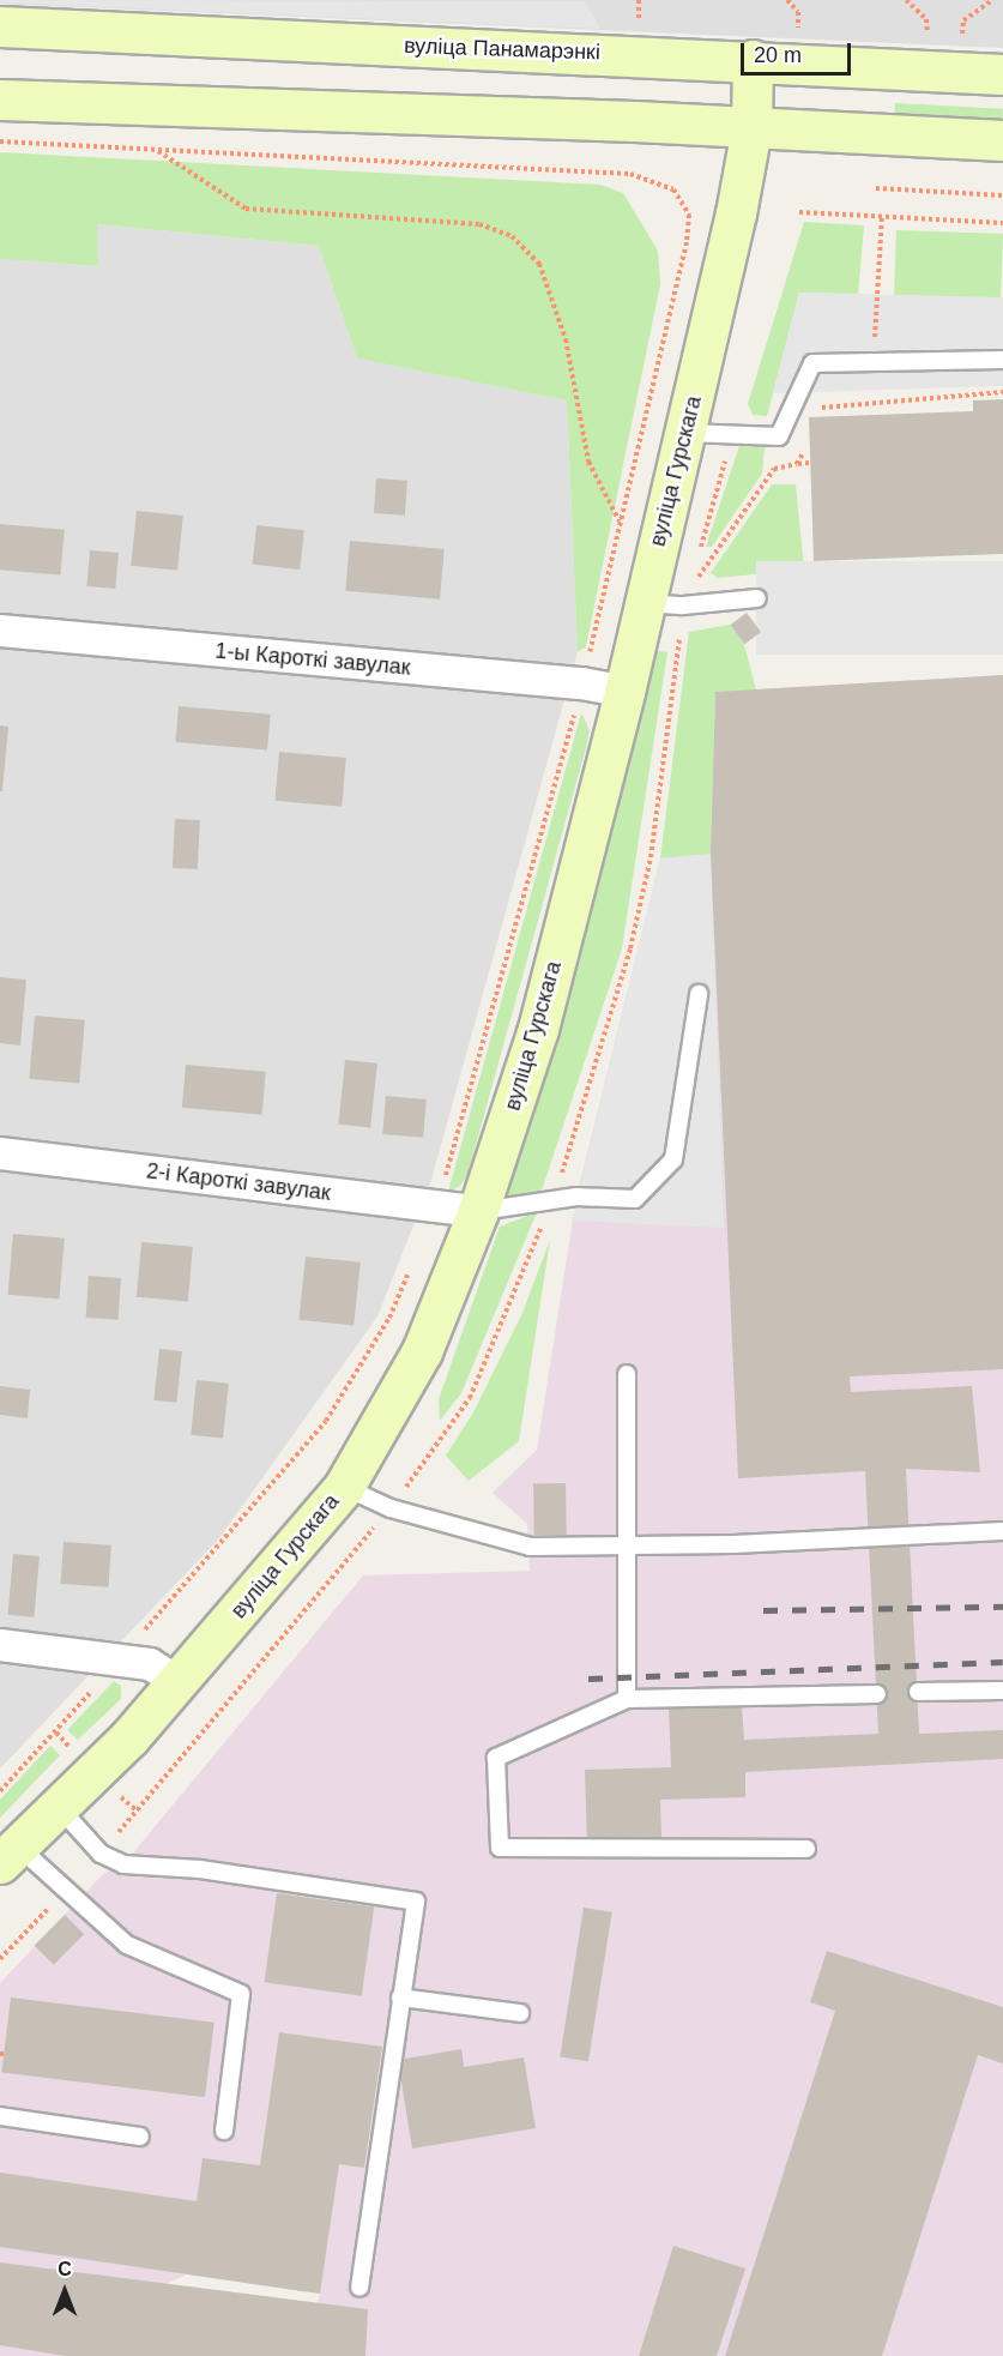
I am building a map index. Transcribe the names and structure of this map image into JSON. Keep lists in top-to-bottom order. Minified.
{"streets":{"main road":["вуліца Панамарэнкі","вуліца Гурскага"],"street":["1-ы Кароткі завулак","2-і Кароткі завулак"]},"crossings":[["вуліца Панамарэнкі","вуліца Гурскага"],["вуліца Гурскага","1-ы Кароткі завулак"],["вуліца Гурскага","2-і Кароткі завулак"]],"scale_bar":"20 m","north":"top"}
